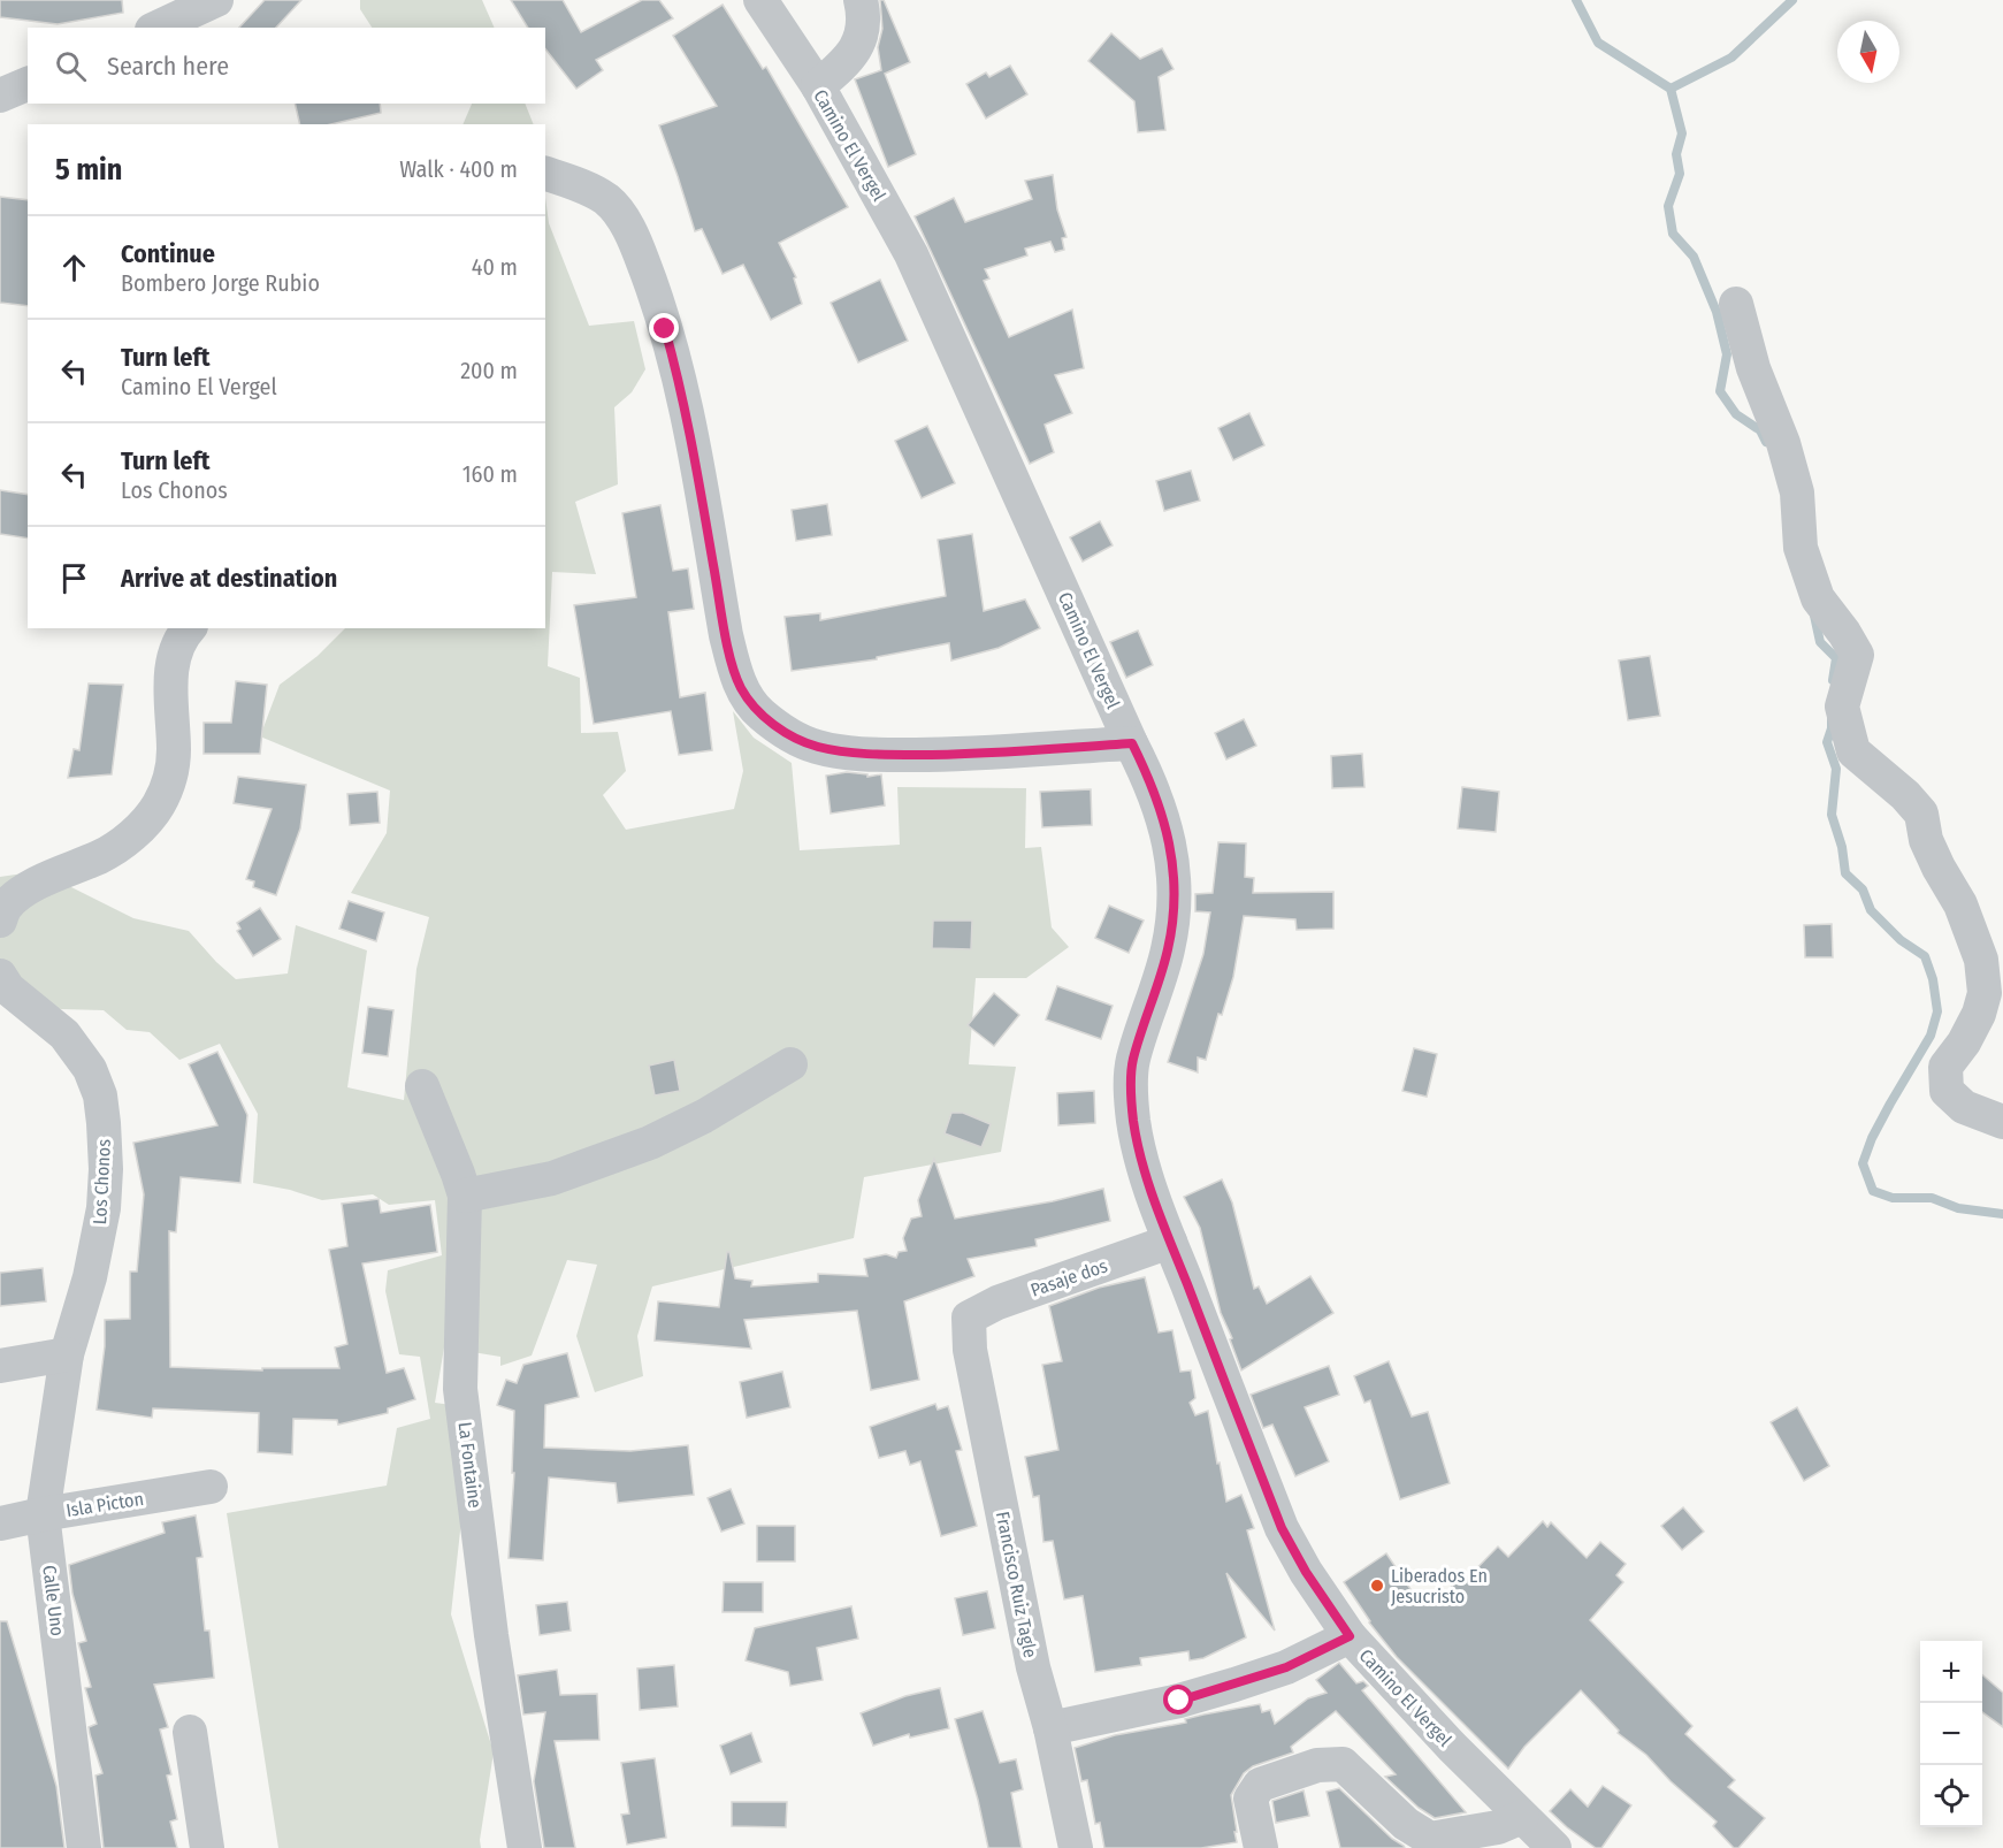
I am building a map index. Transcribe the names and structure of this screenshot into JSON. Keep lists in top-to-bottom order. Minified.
{"streets":{"street":["Camino El Vergel","Los Chonos","Pasaje dos","La Fontaine","Isla Picton","Francisco Ruiz Tagle","Calle Uno"]},"crossings":[["Camino El Vergel","Pasaje dos"],["Los Chonos","Calle Uno"],["Pasaje dos","Francisco Ruiz Tagle"],["Isla Picton","Calle Uno"]],"places":["Liberados En Jesucristo"],"north":"bottom","page":{"search":"Search here","heading":["5 min","Walk · 400 m"],"list":[["Continue","Bombero Jorge Rubio","40 m"],["Turn left","Camino El Vergel","200 m"],["Turn left","Los Chonos","160 m"],"Arrive at destination"],"map_buttons":["+","−"]}}
